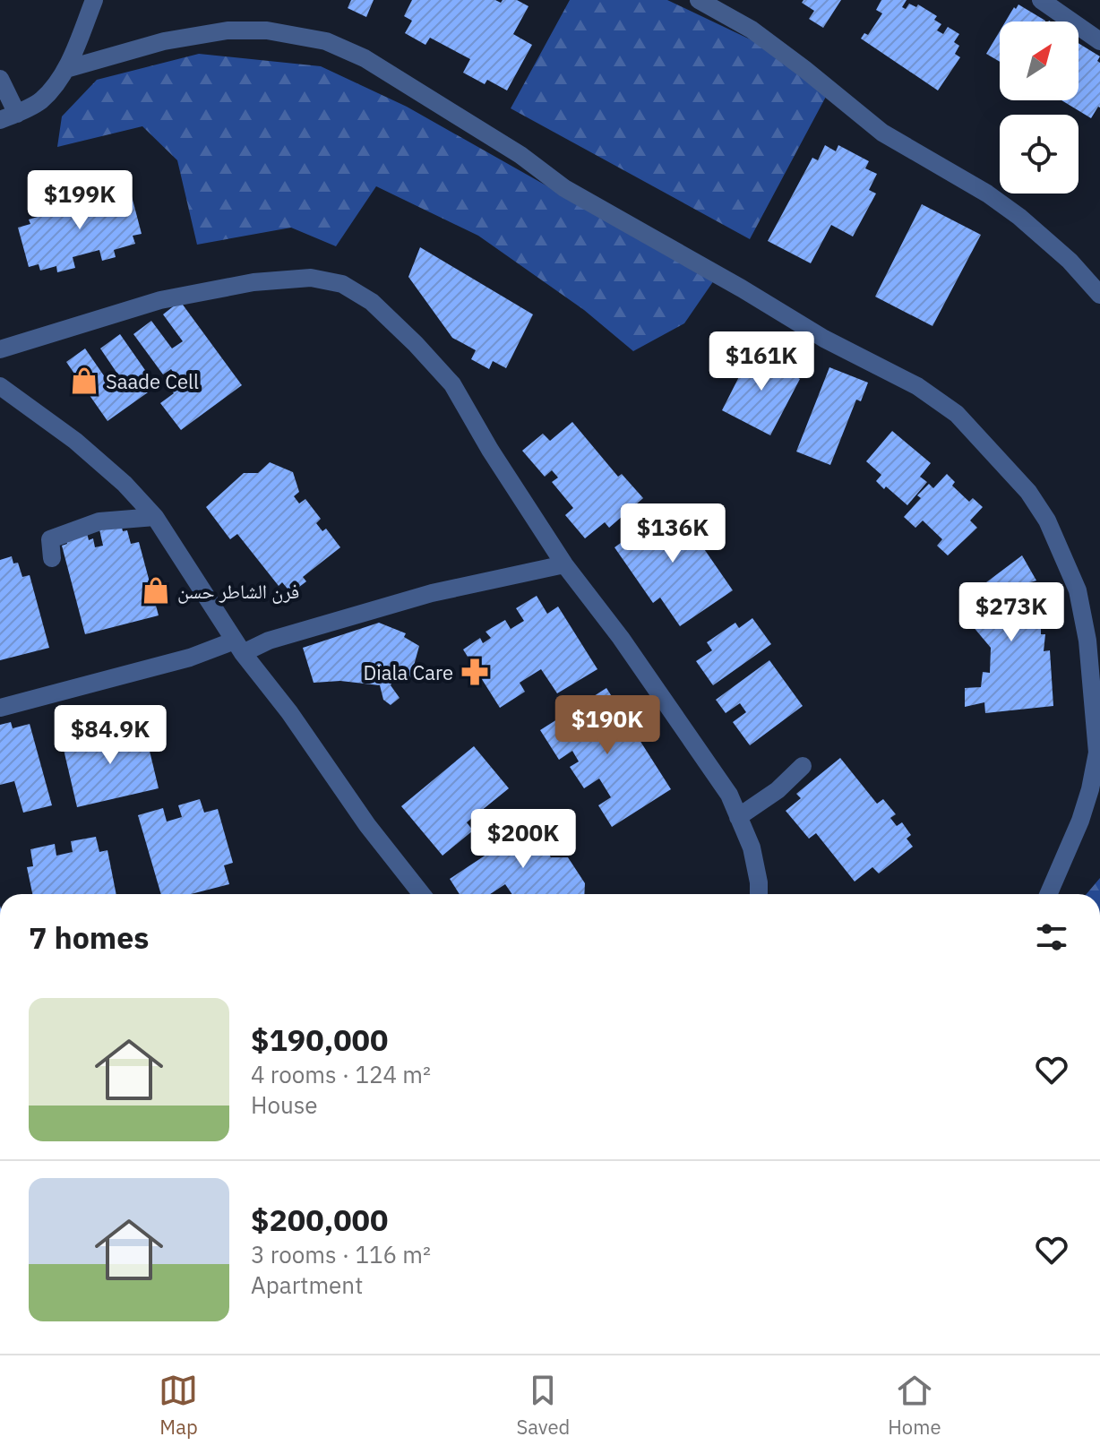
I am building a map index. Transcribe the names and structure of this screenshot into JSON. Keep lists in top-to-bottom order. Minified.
{"places":{"shop":["Saade Cell","فرن الشاطر حسن"],"pharmacy":["Diala Care"]},"north":"top right","page":{"price":["$199K","$161K","$136K","$273K","$190K","$84.9K","$200K"],"heading":"7 homes","list":[{"name":"$190,000","note":"4 rooms · 124 m² · House"},{"name":"$200,000","note":"3 rooms · 116 m² · Apartment"}],"tabs":["Map","Saved","Home"]}}
